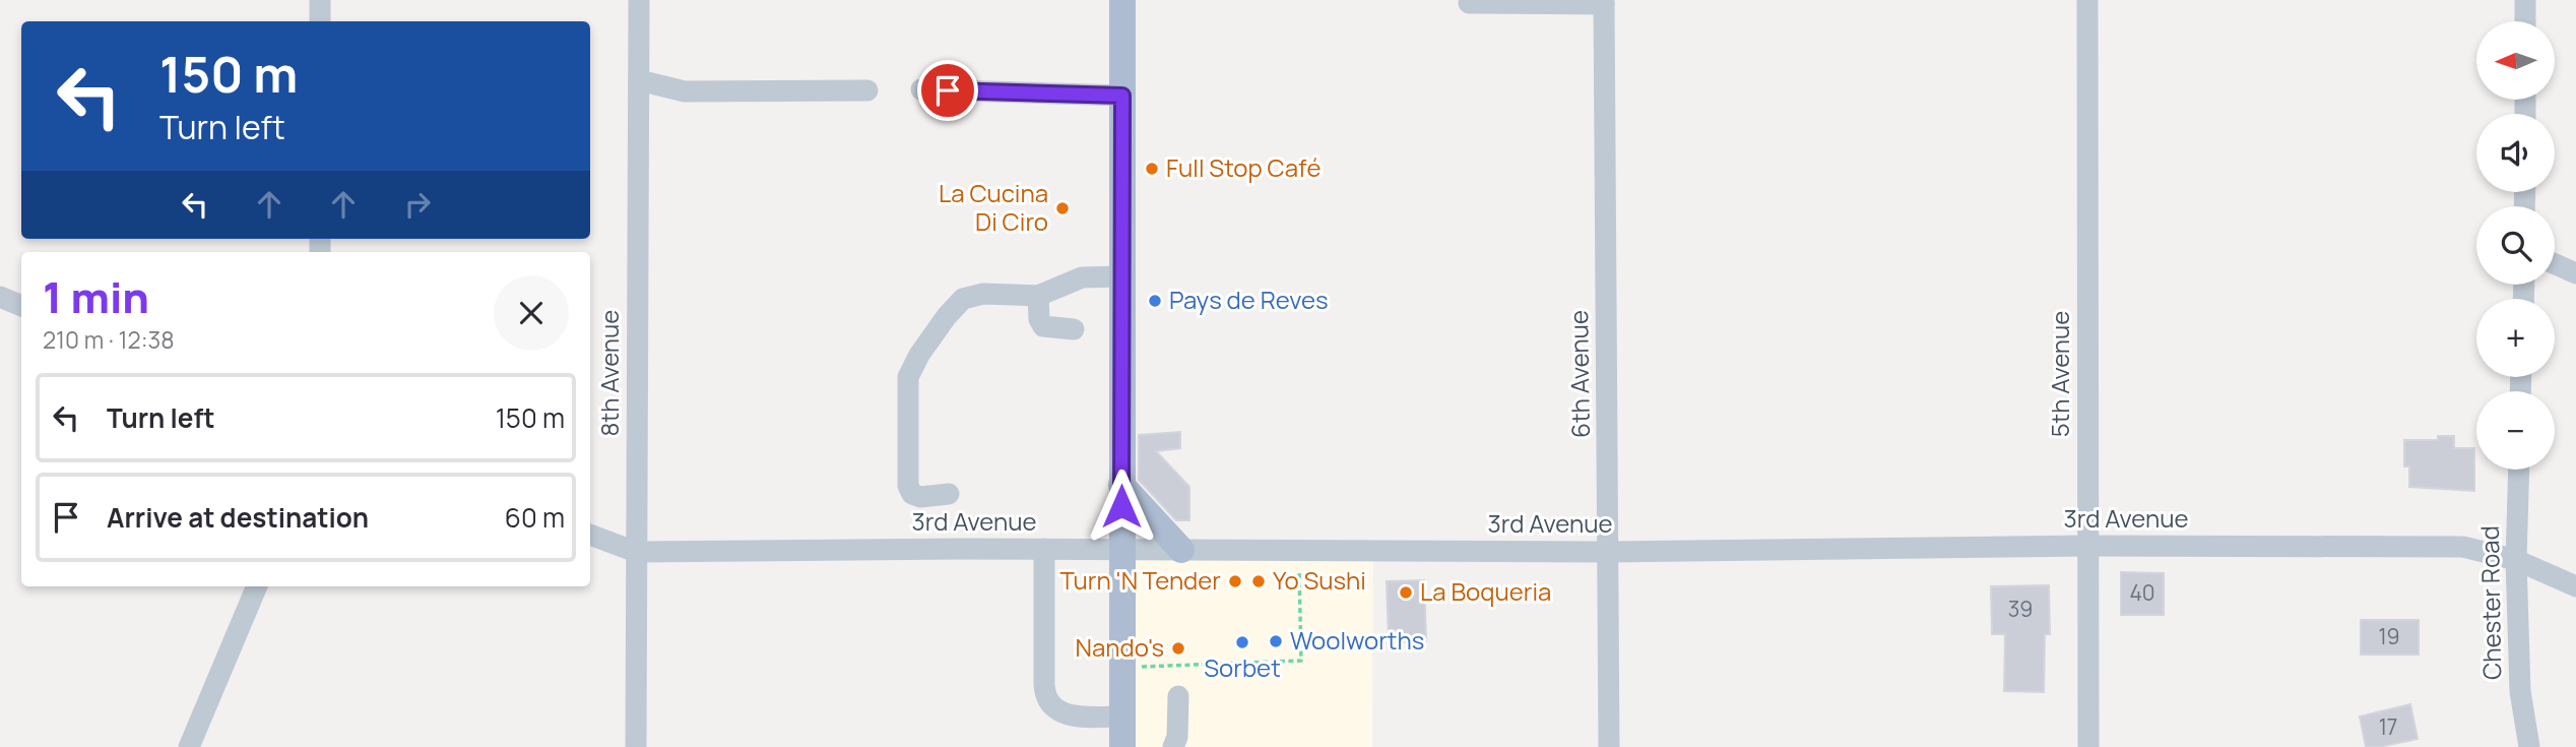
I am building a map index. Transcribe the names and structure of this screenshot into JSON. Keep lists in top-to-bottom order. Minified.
{"streets":{"street":["8th Avenue","6th Avenue","5th Avenue","3rd Avenue","Chester Road"]},"crossings":[["8th Avenue","3rd Avenue"],["6th Avenue","3rd Avenue"],["5th Avenue","3rd Avenue"],["3rd Avenue","Chester Road"]],"places":["Full Stop Café","La Cucina Di Ciro","Pays de Reves","Turn 'N Tender","Yo Sushi","La Boqueria","Woolworths","Sorbet","Nando's"],"house_numbers":["40","39","19","17"],"north":"left","page":{"map_buttons":["+","−"],"turn":["150 m","Turn left"],"heading":["1 min","210 m · 12:38"],"list":[{"name":"Turn left","value":"150 m"},{"name":"Arrive at destination","value":"60 m"}]}}
